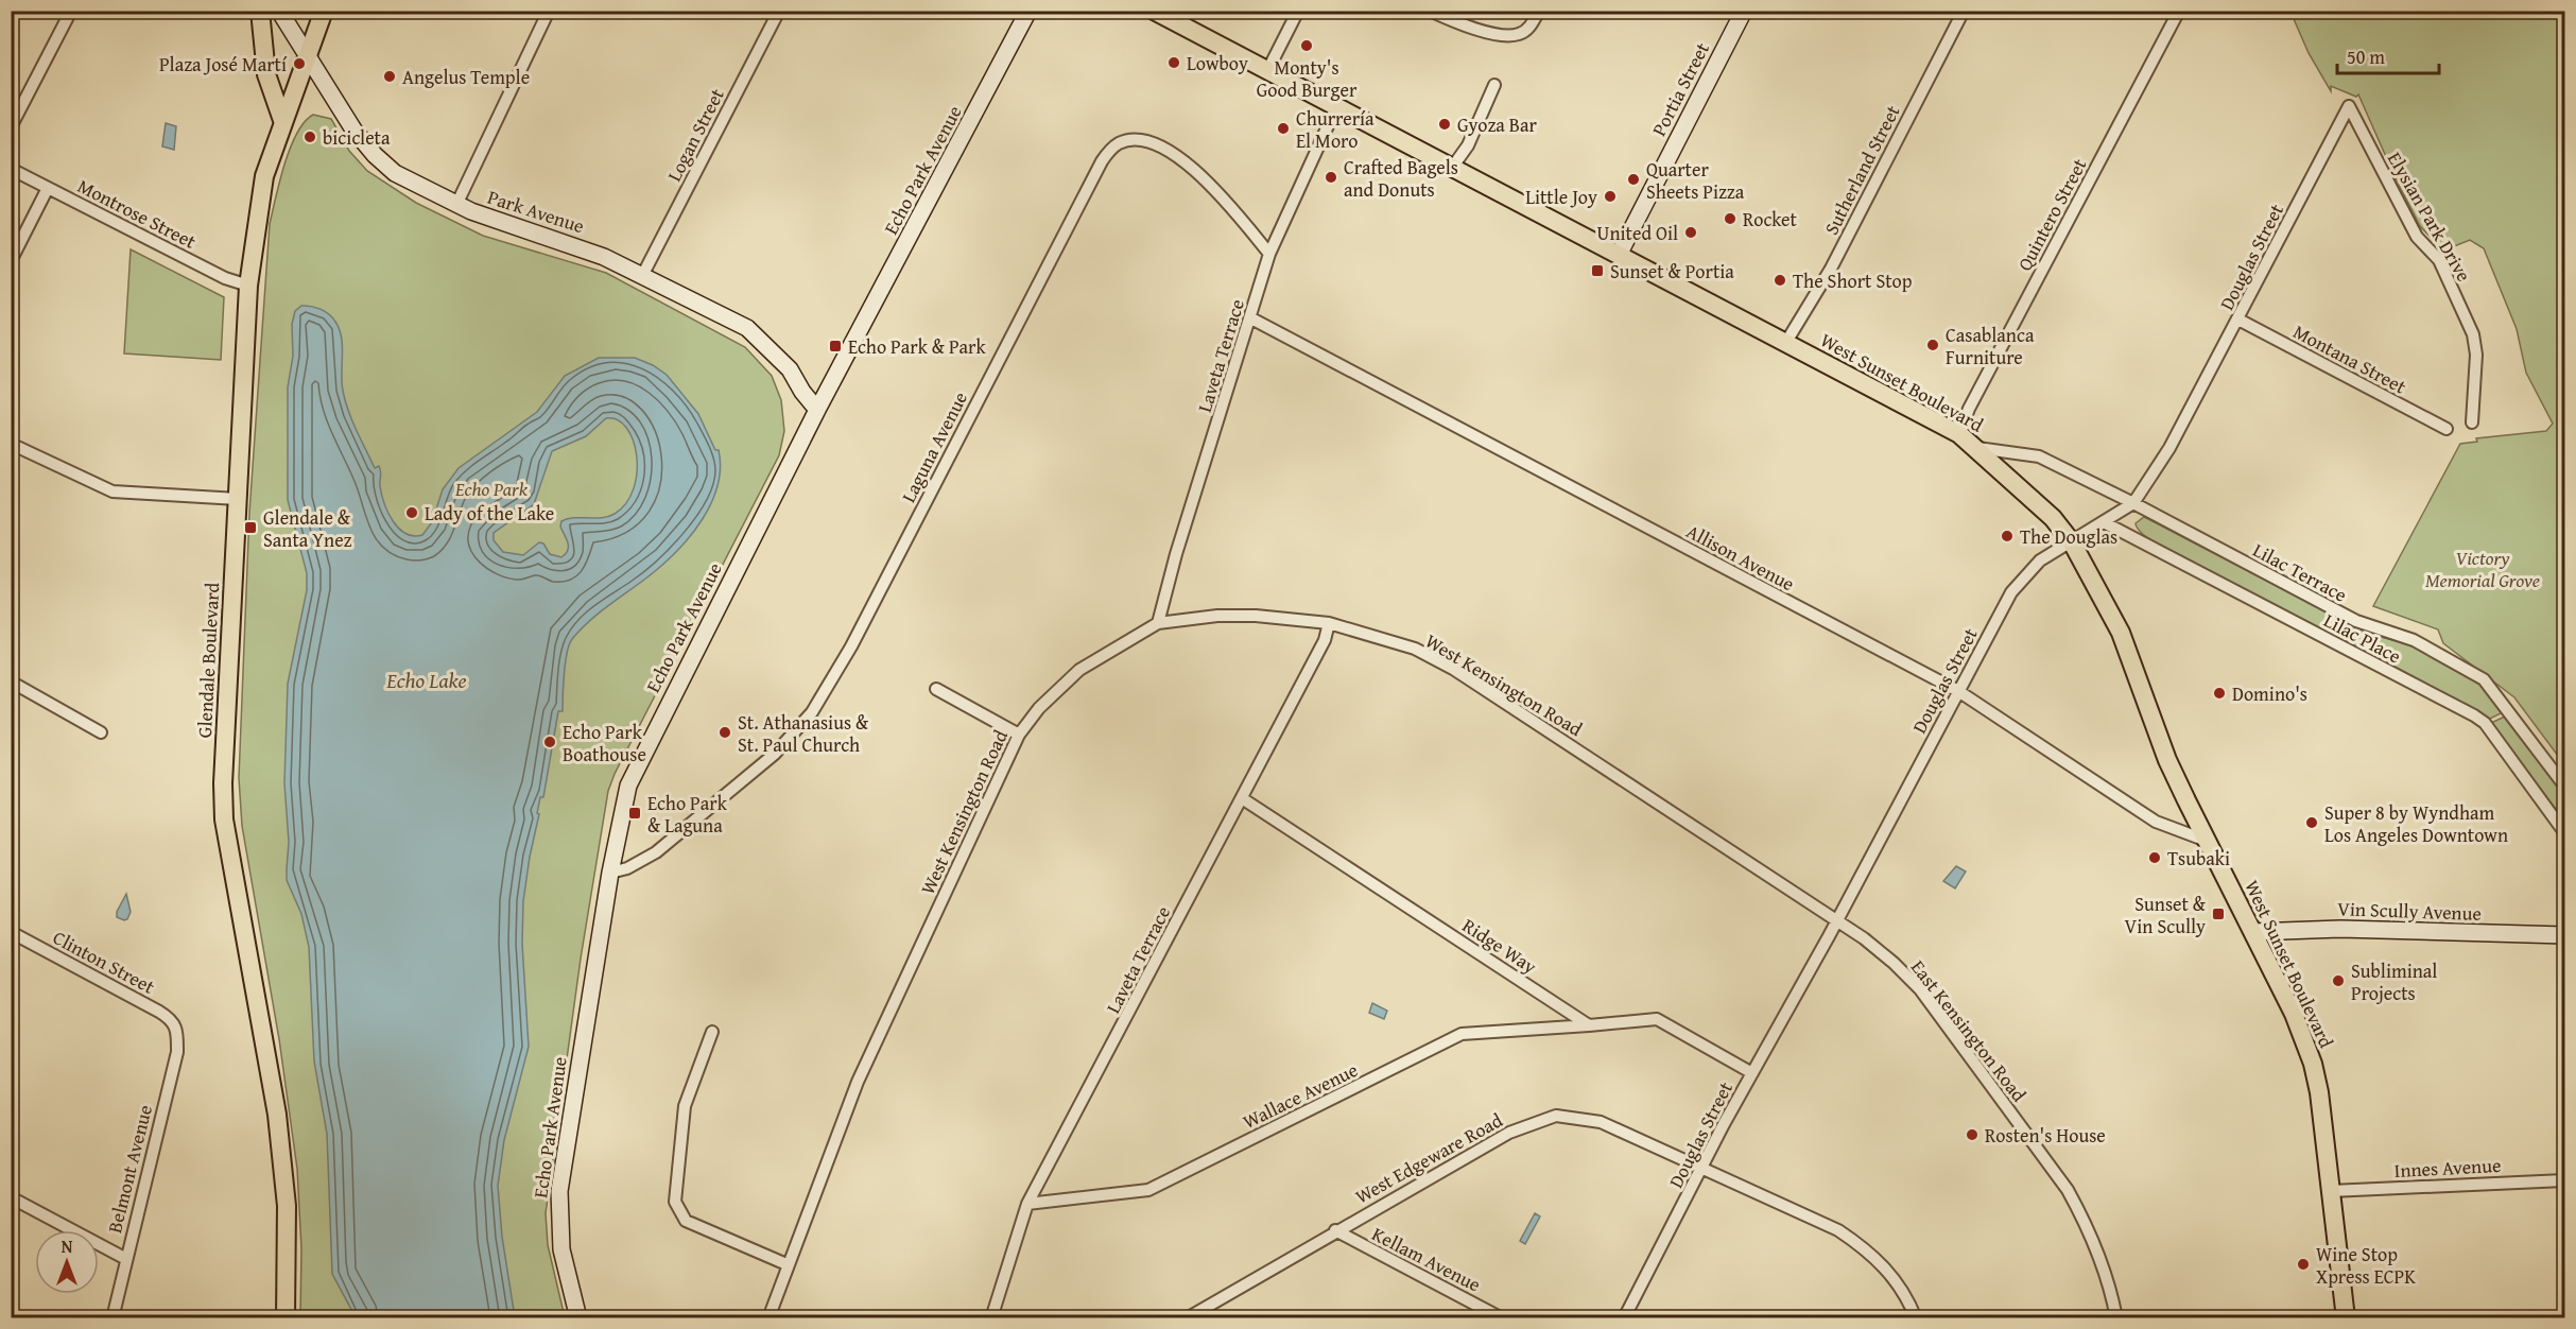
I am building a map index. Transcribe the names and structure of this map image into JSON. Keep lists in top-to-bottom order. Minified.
{"streets":{"main road":["West Sunset Boulevard","Glendale Boulevard"],"street":["Portia Street","Logan Street","Echo Park Avenue","Sutherland Street","Park Avenue","Montrose Street","Quintero Street","Elysian Park Drive","Douglas Street","Laveta Terrace","Montana Street","Laguna Avenue","Allison Avenue","Lilac Terrace","Lilac Place","West Kensington Road","Vin Scully Avenue","Ridge Way","Clinton Street","East Kensington Road","Wallace Avenue","West Edgeware Road","Innes Avenue","Belmont Avenue","Kellam Avenue"]},"crossings":[["Portia Street","West Sunset Boulevard"],["Logan Street","Park Avenue"],["Echo Park Avenue","Park Avenue"],["Echo Park Avenue","Laguna Avenue"],["Sutherland Street","West Sunset Boulevard"],["Park Avenue","Glendale Boulevard"],["Montrose Street","Glendale Boulevard"],["Quintero Street","West Sunset Boulevard"],["Elysian Park Drive","Douglas Street"],["Douglas Street","Montana Street"],["Douglas Street","West Sunset Boulevard"],["Douglas Street","Allison Avenue"],["Douglas Street","Lilac Terrace"],["Douglas Street","Lilac Place"],["Douglas Street","West Kensington Road"],["Douglas Street","East Kensington Road"],["Douglas Street","West Edgeware Road"],["Laveta Terrace","West Sunset Boulevard"],["Laveta Terrace","Laguna Avenue"],["Laveta Terrace","Allison Avenue"],["Laveta Terrace","West Kensington Road"],["Laveta Terrace","Ridge Way"],["Laveta Terrace","Wallace Avenue"],["West Sunset Boulevard","Allison Avenue"],["West Sunset Boulevard","Lilac Terrace"],["West Sunset Boulevard","Vin Scully Avenue"],["West Sunset Boulevard","Innes Avenue"],["West Kensington Road","East Kensington Road"],["Ridge Way","Wallace Avenue"],["Clinton Street","Belmont Avenue"],["West Edgeware Road","Kellam Avenue"]],"water":["Echo Lake"],"parks":["Echo Park","Victory Memorial Grove"],"places":{"other":["Monty's Good Burger","Lowboy","Plaza José Martí","Angelus Temple","Gyoza Bar","Churrería El Moro","bicicleta","Crafted Bagels and Donuts","Quarter Sheets Pizza","Little Joy","Rocket","United Oil","The Short Stop","Casablanca Furniture","Lady of the Lake","The Douglas","Domino's","St. Athanasius & St. Paul Church","Echo Park Boathouse","Super 8 by Wyndham Los Angeles Downtown","Tsubaki","Subliminal Projects","Rosten's House","Wine Stop Xpress ECPK"],"transit":["Sunset & Portia","Echo Park & Park","Glendale & Santa Ynez","Echo Park & Laguna","Sunset & Vin Scully"]},"scale_bar":"50 m","north":"top"}
